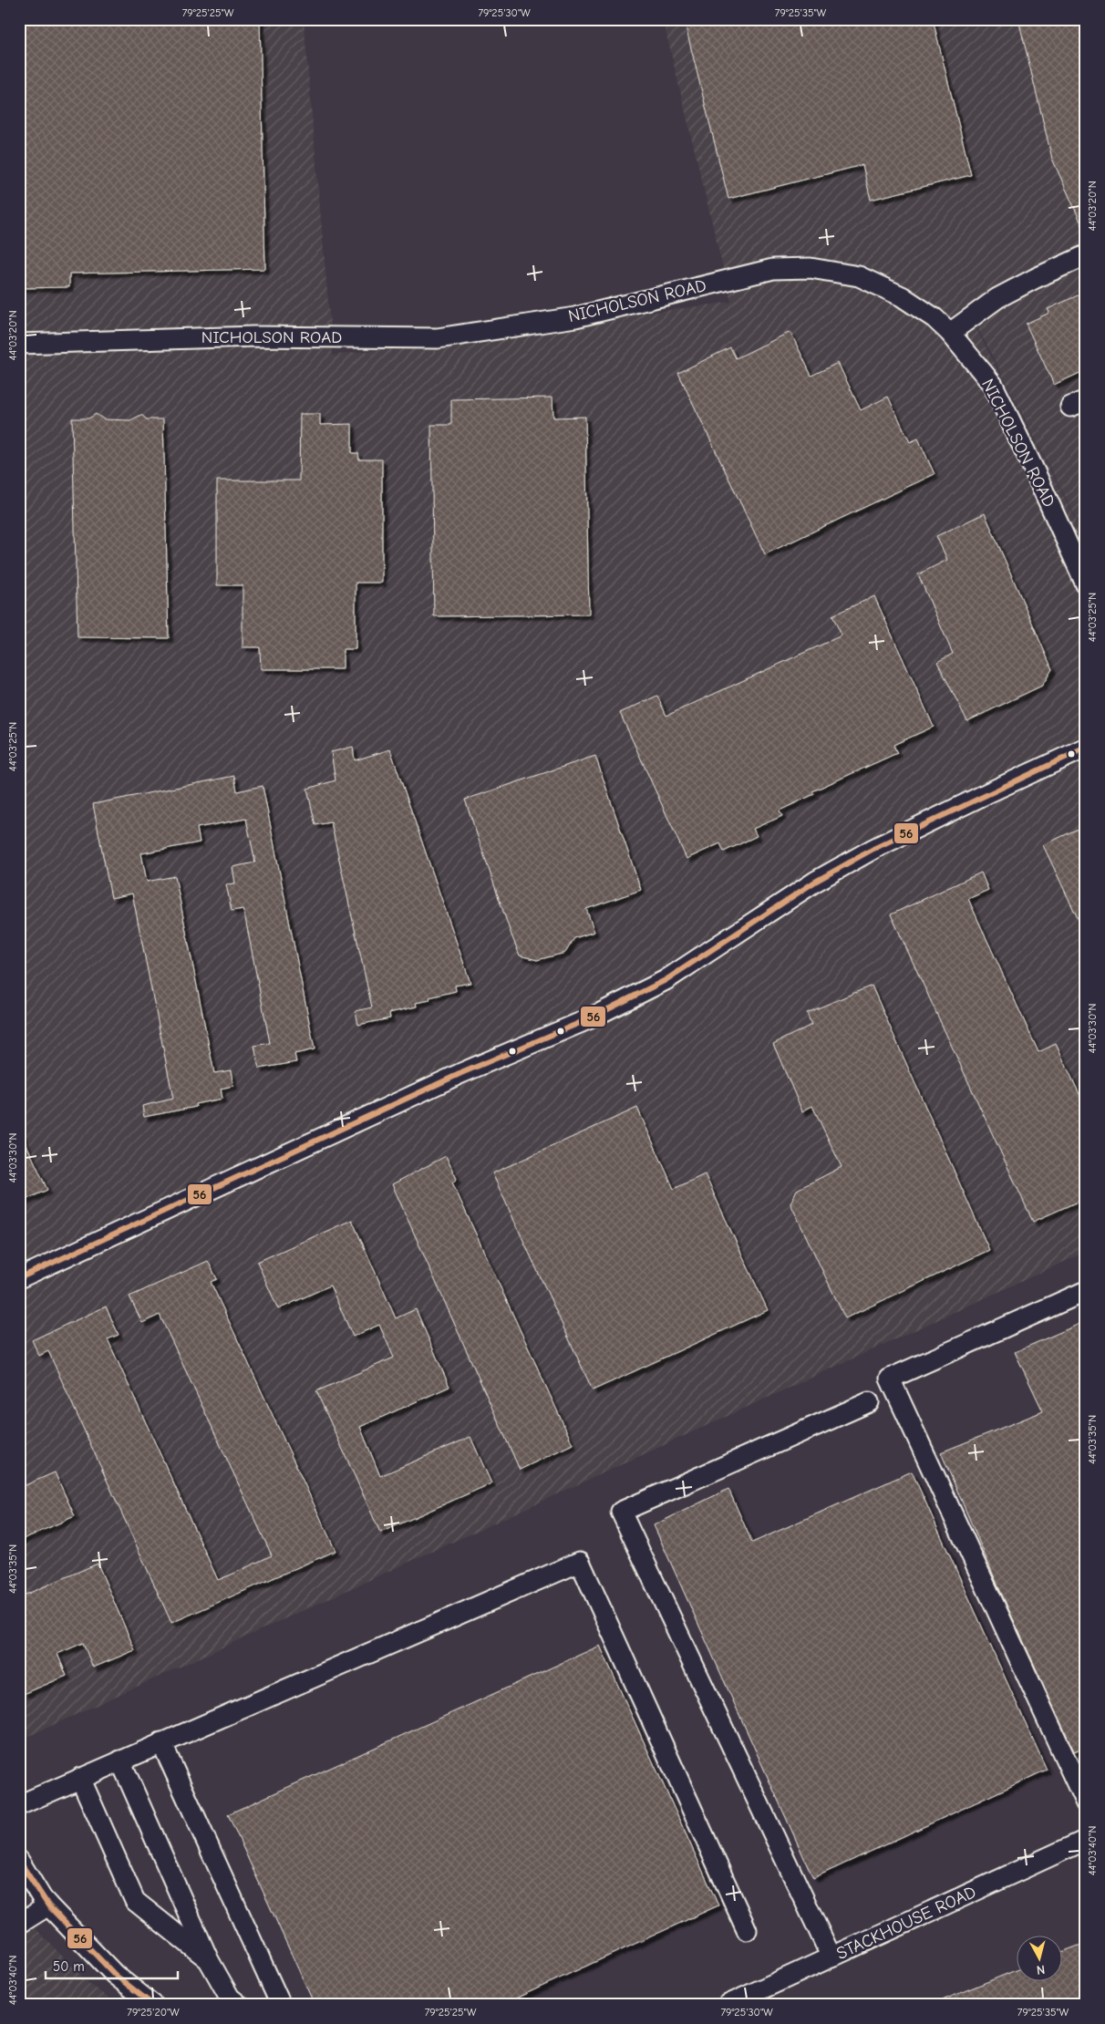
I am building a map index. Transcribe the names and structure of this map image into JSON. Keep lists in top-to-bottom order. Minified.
{"streets":{"street":["NICHOLSON ROAD","STACKHOUSE ROAD"]},"lines":["transit line 56"],"scale_bar":"50 m","north":"bottom","coordinates":["79°25'25\"W","79°25'30\"W","79°25'35\"W","44°03'20\"N","44°03'25\"N","44°03'30\"N","44°03'35\"N","44°03'40\"N","79°25'20\"W"]}
